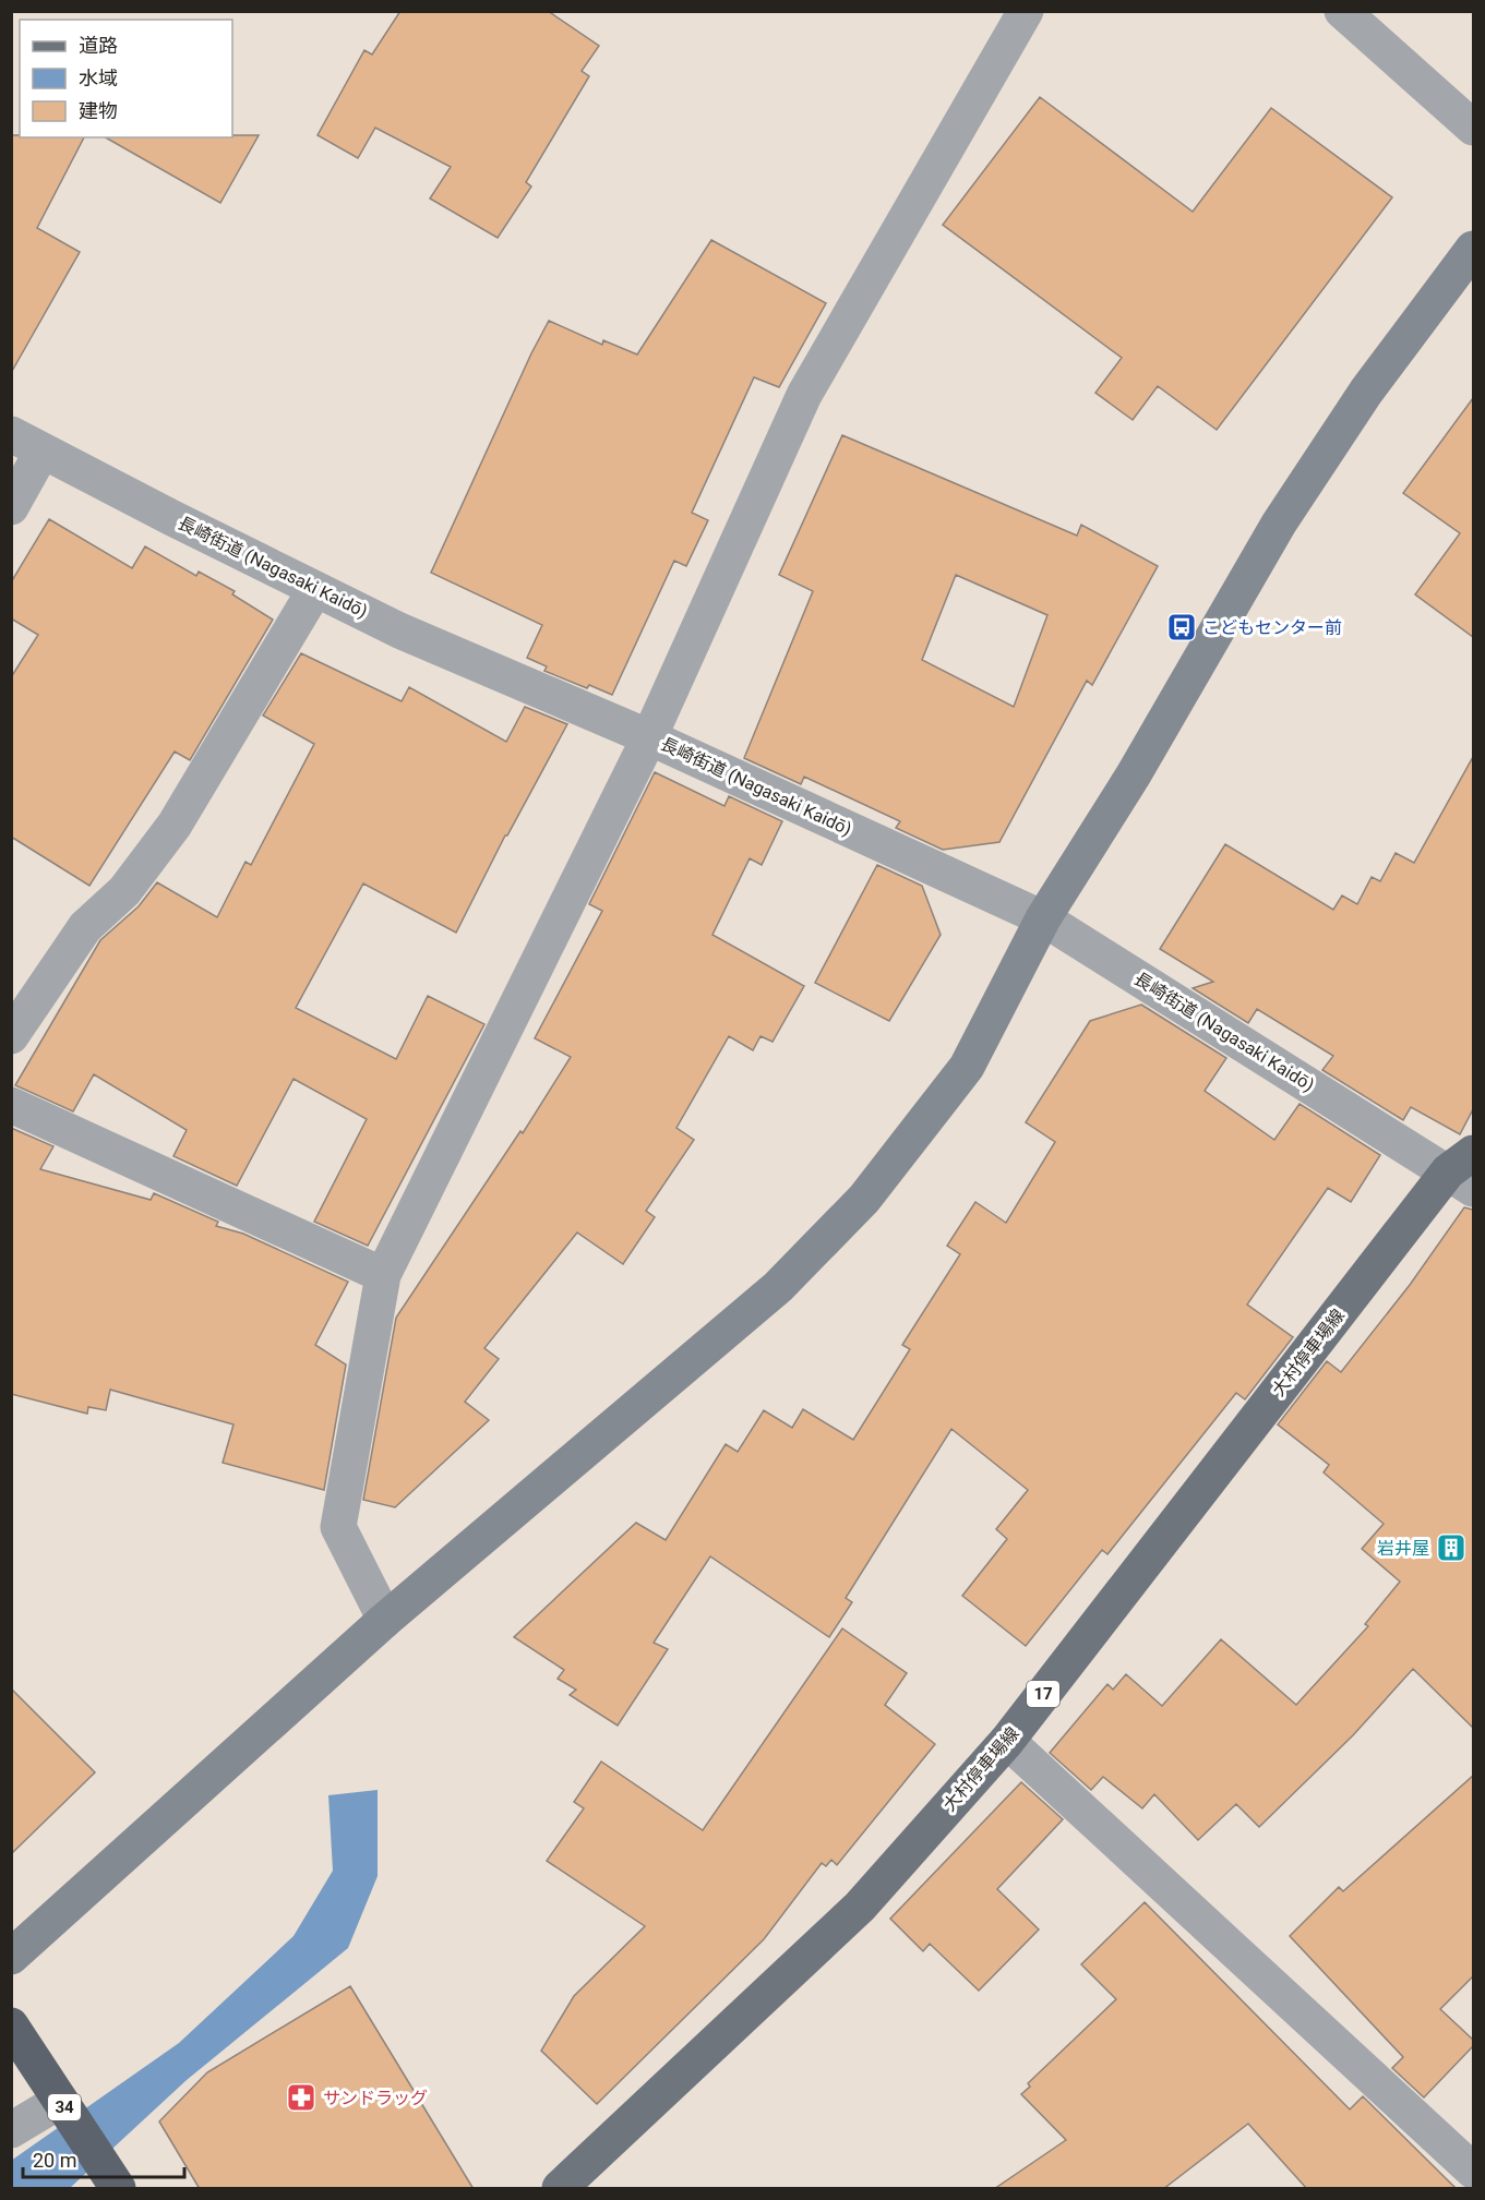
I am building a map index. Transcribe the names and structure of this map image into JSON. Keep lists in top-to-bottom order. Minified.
{"streets":{"highway":["34"],"main road":["大村停車場線","17"],"street":["長崎街道 (Nagasaki Kaidō)"]},"crossings":[["長崎街道 (Nagasaki Kaidō)","大村停車場線"]],"places":{"bus stop":["こどもセンター前"],"building":["岩井屋"],"pharmacy":["サンドラッグ"]},"legend":["道路","水域","建物"],"scale_bar":"20 m"}
